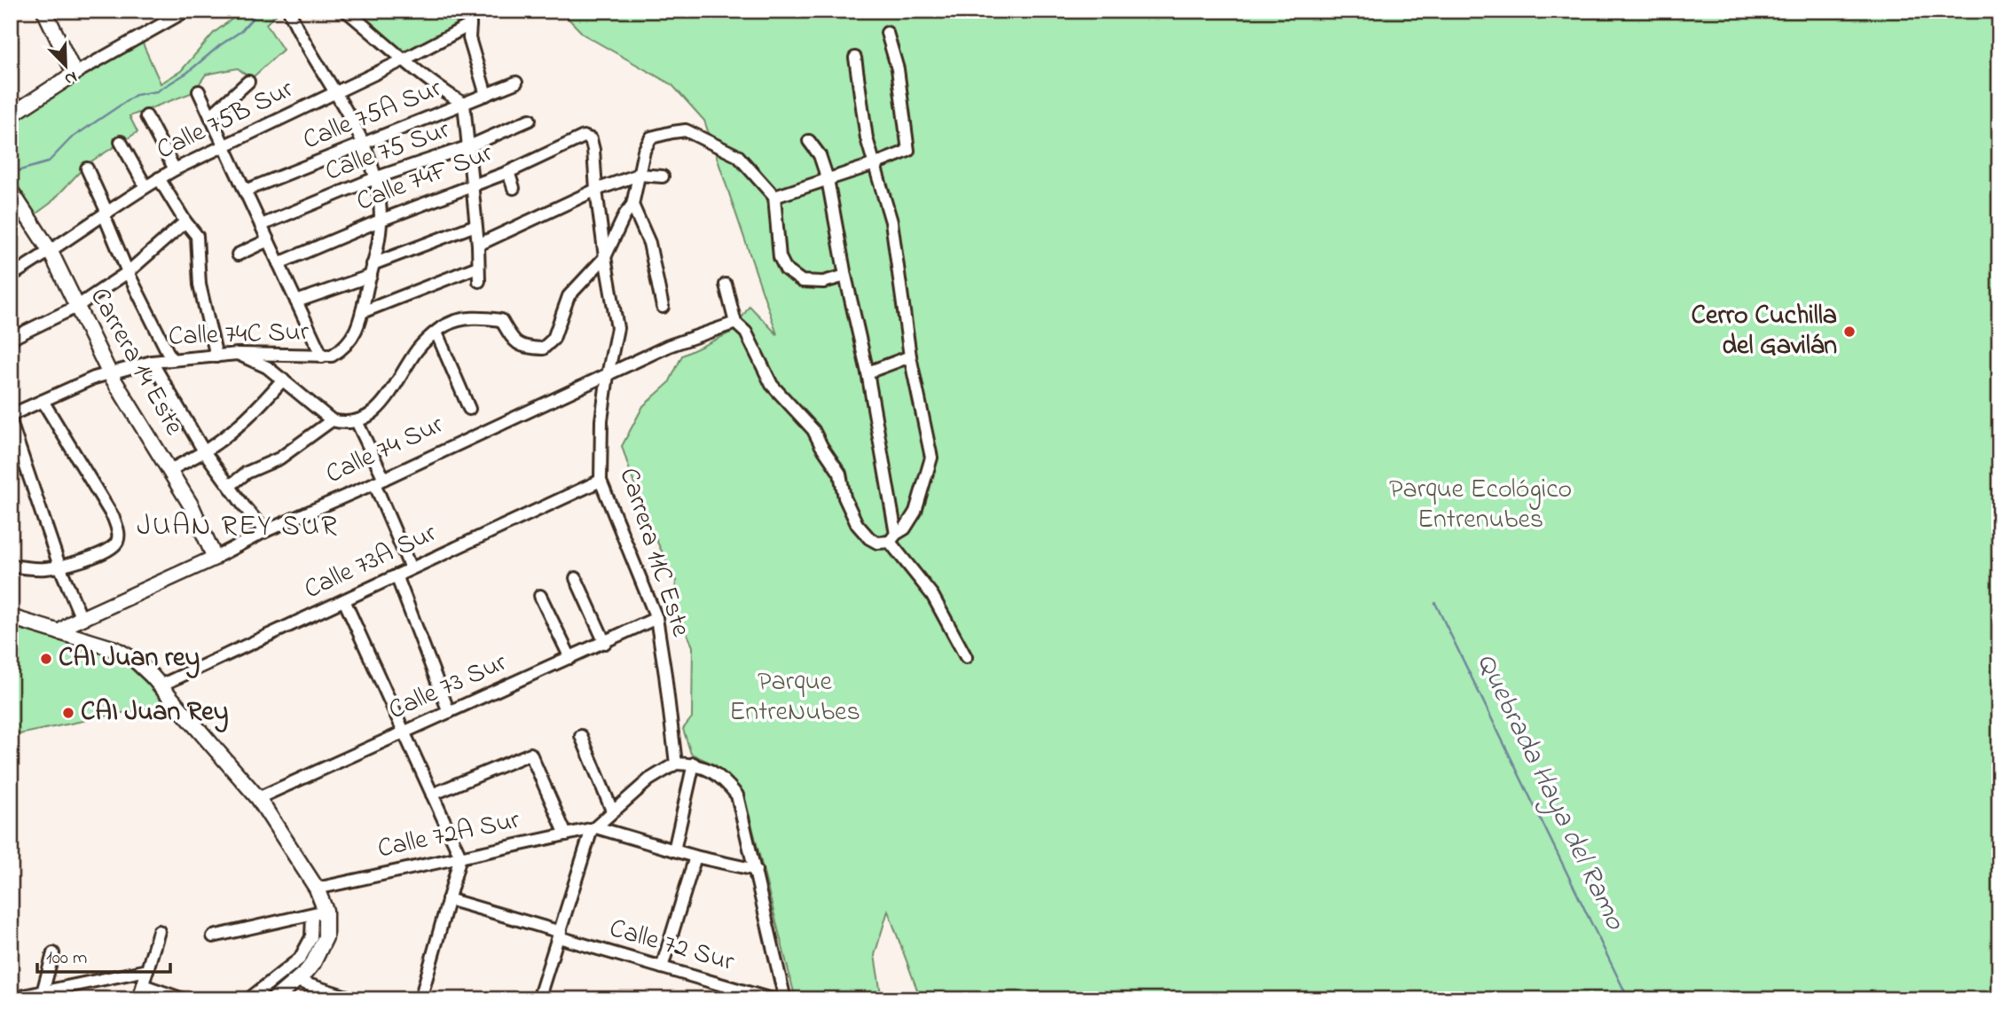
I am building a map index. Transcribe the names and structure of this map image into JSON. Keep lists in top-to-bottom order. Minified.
{"streets":{"street":["Calle 75A Sur","Calle 75B Sur","Calle 75 Sur","Calle 74F Sur","Calle 74C Sur","Carrera 14 Este","Calle 74 Sur","Carrera 11C Este","Calle 73A Sur","Calle 73 Sur","Calle 72A Sur","Calle 72 Sur"]},"crossings":[["Calle 75B Sur","Carrera 14 Este"],["Calle 74F Sur","Carrera 11C Este"],["Calle 74C Sur","Carrera 14 Este"],["Carrera 14 Este","Calle 74 Sur"],["Calle 74 Sur","Carrera 11C Este"],["Carrera 11C Este","Calle 73A Sur"],["Carrera 11C Este","Calle 73 Sur"]],"districts":["JUAN REY SUR"],"water":["Quebrada Haya del Ramo"],"parks":["Parque Ecológico Entrenubes","Parque EntreNubes"],"places":["Cerro Cuchilla del Gavilán","CAI Juan rey","CAI Juan Rey"],"scale_bar":"100 m","north":"bottom right"}
